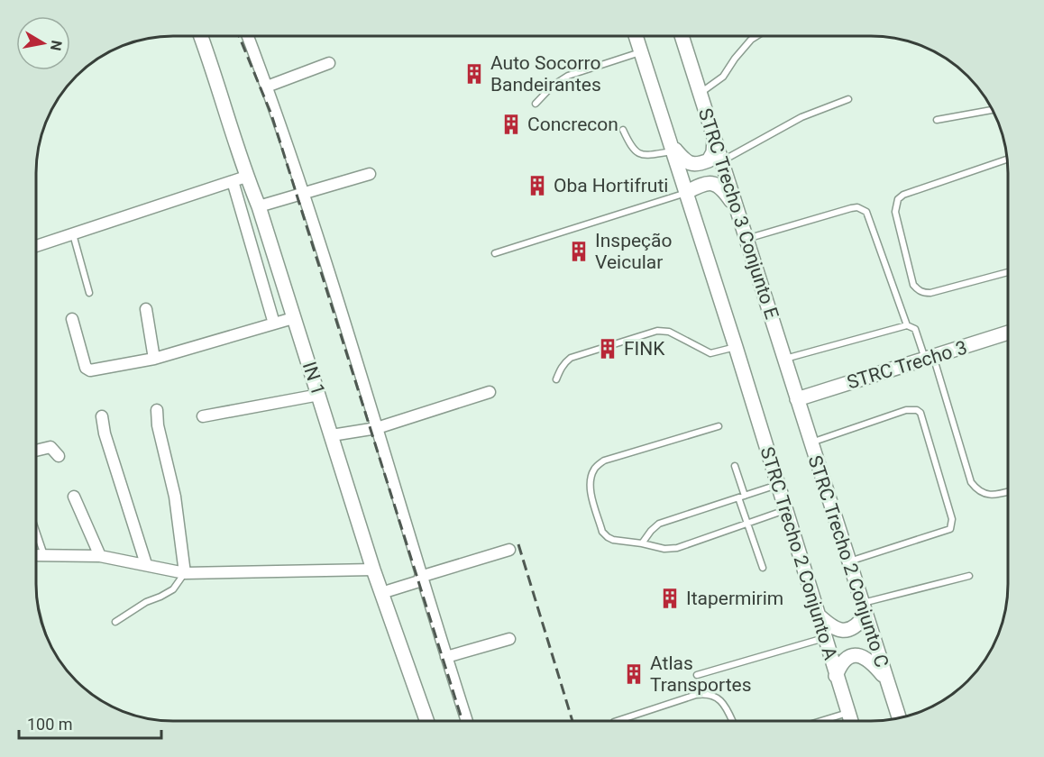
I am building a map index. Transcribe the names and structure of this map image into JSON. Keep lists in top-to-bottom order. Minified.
{"streets":{"street":["STRC Trecho 3 Conjunto E","STRC Trecho 3","IN 1","STRC Trecho 2 Conjunto A","STRC Trecho 2 Conjunto C"]},"crossings":[["STRC Trecho 3 Conjunto E","STRC Trecho 3"],["STRC Trecho 3 Conjunto E","STRC Trecho 2 Conjunto C"],["STRC Trecho 3","STRC Trecho 2 Conjunto C"]],"places":{"building":["Auto Socorro Bandeirantes","Concrecon","Oba Hortifruti","Inspeção Veicular","FINK","Itapermirim","Atlas Transportes"]},"scale_bar":"100 m","north":"right"}
